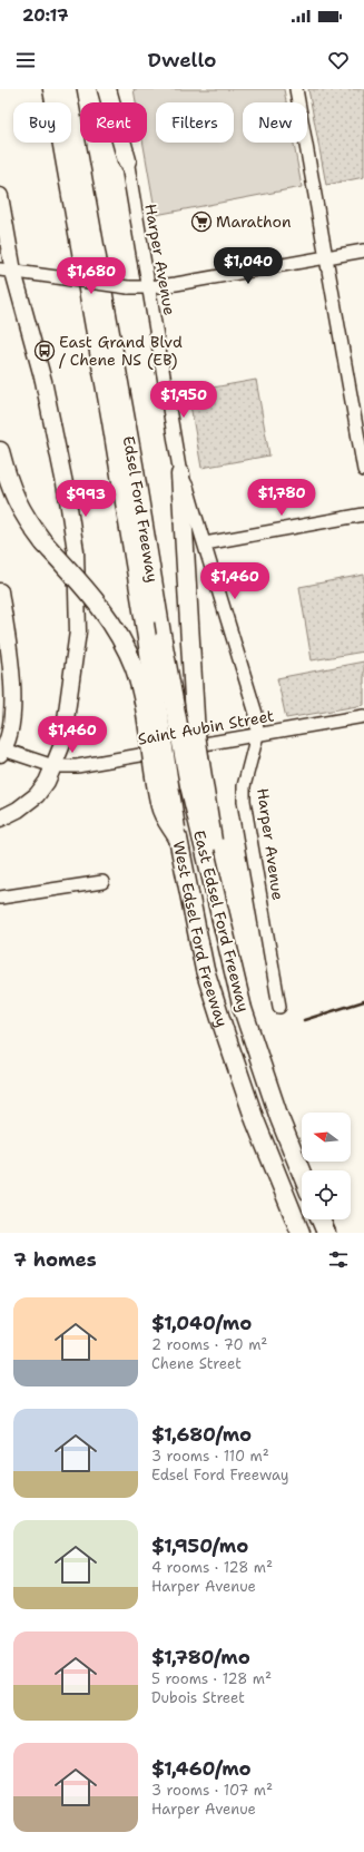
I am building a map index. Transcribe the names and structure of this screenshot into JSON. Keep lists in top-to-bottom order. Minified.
{"streets":{"highway":["Edsel Ford Freeway","East Edsel Ford Freeway","West Edsel Ford Freeway"],"street":["Harper Avenue","Saint Aubin Street"]},"crossings":[["Harper Avenue","Saint Aubin Street"],["Edsel Ford Freeway","East Edsel Ford Freeway"],["Edsel Ford Freeway","West Edsel Ford Freeway"]],"places":{"supermarket":["Marathon"],"bus stop":["East Grand Blvd / Chene NS (EB)"]},"north":"left","page":{"status":"20:17","header":"Dwello","chip":["Buy","Rent","Filters","New"],"price":["$1,040","$1,680","$1,950","$1,780","$993","$1,460","$1,460"],"heading":"7 homes","list":[{"name":"$1,040/mo","note":"2 rooms · 70 m² · Chene Street"},{"name":"$1,680/mo","note":"3 rooms · 110 m² · Edsel Ford Freeway"},{"name":"$1,950/mo","note":"4 rooms · 128 m² · Harper Avenue"},{"name":"$1,780/mo","note":"5 rooms · 128 m² · Dubois Street"},{"name":"$1,460/mo","note":"3 rooms · 107 m² · Harper Avenue"}]}}
